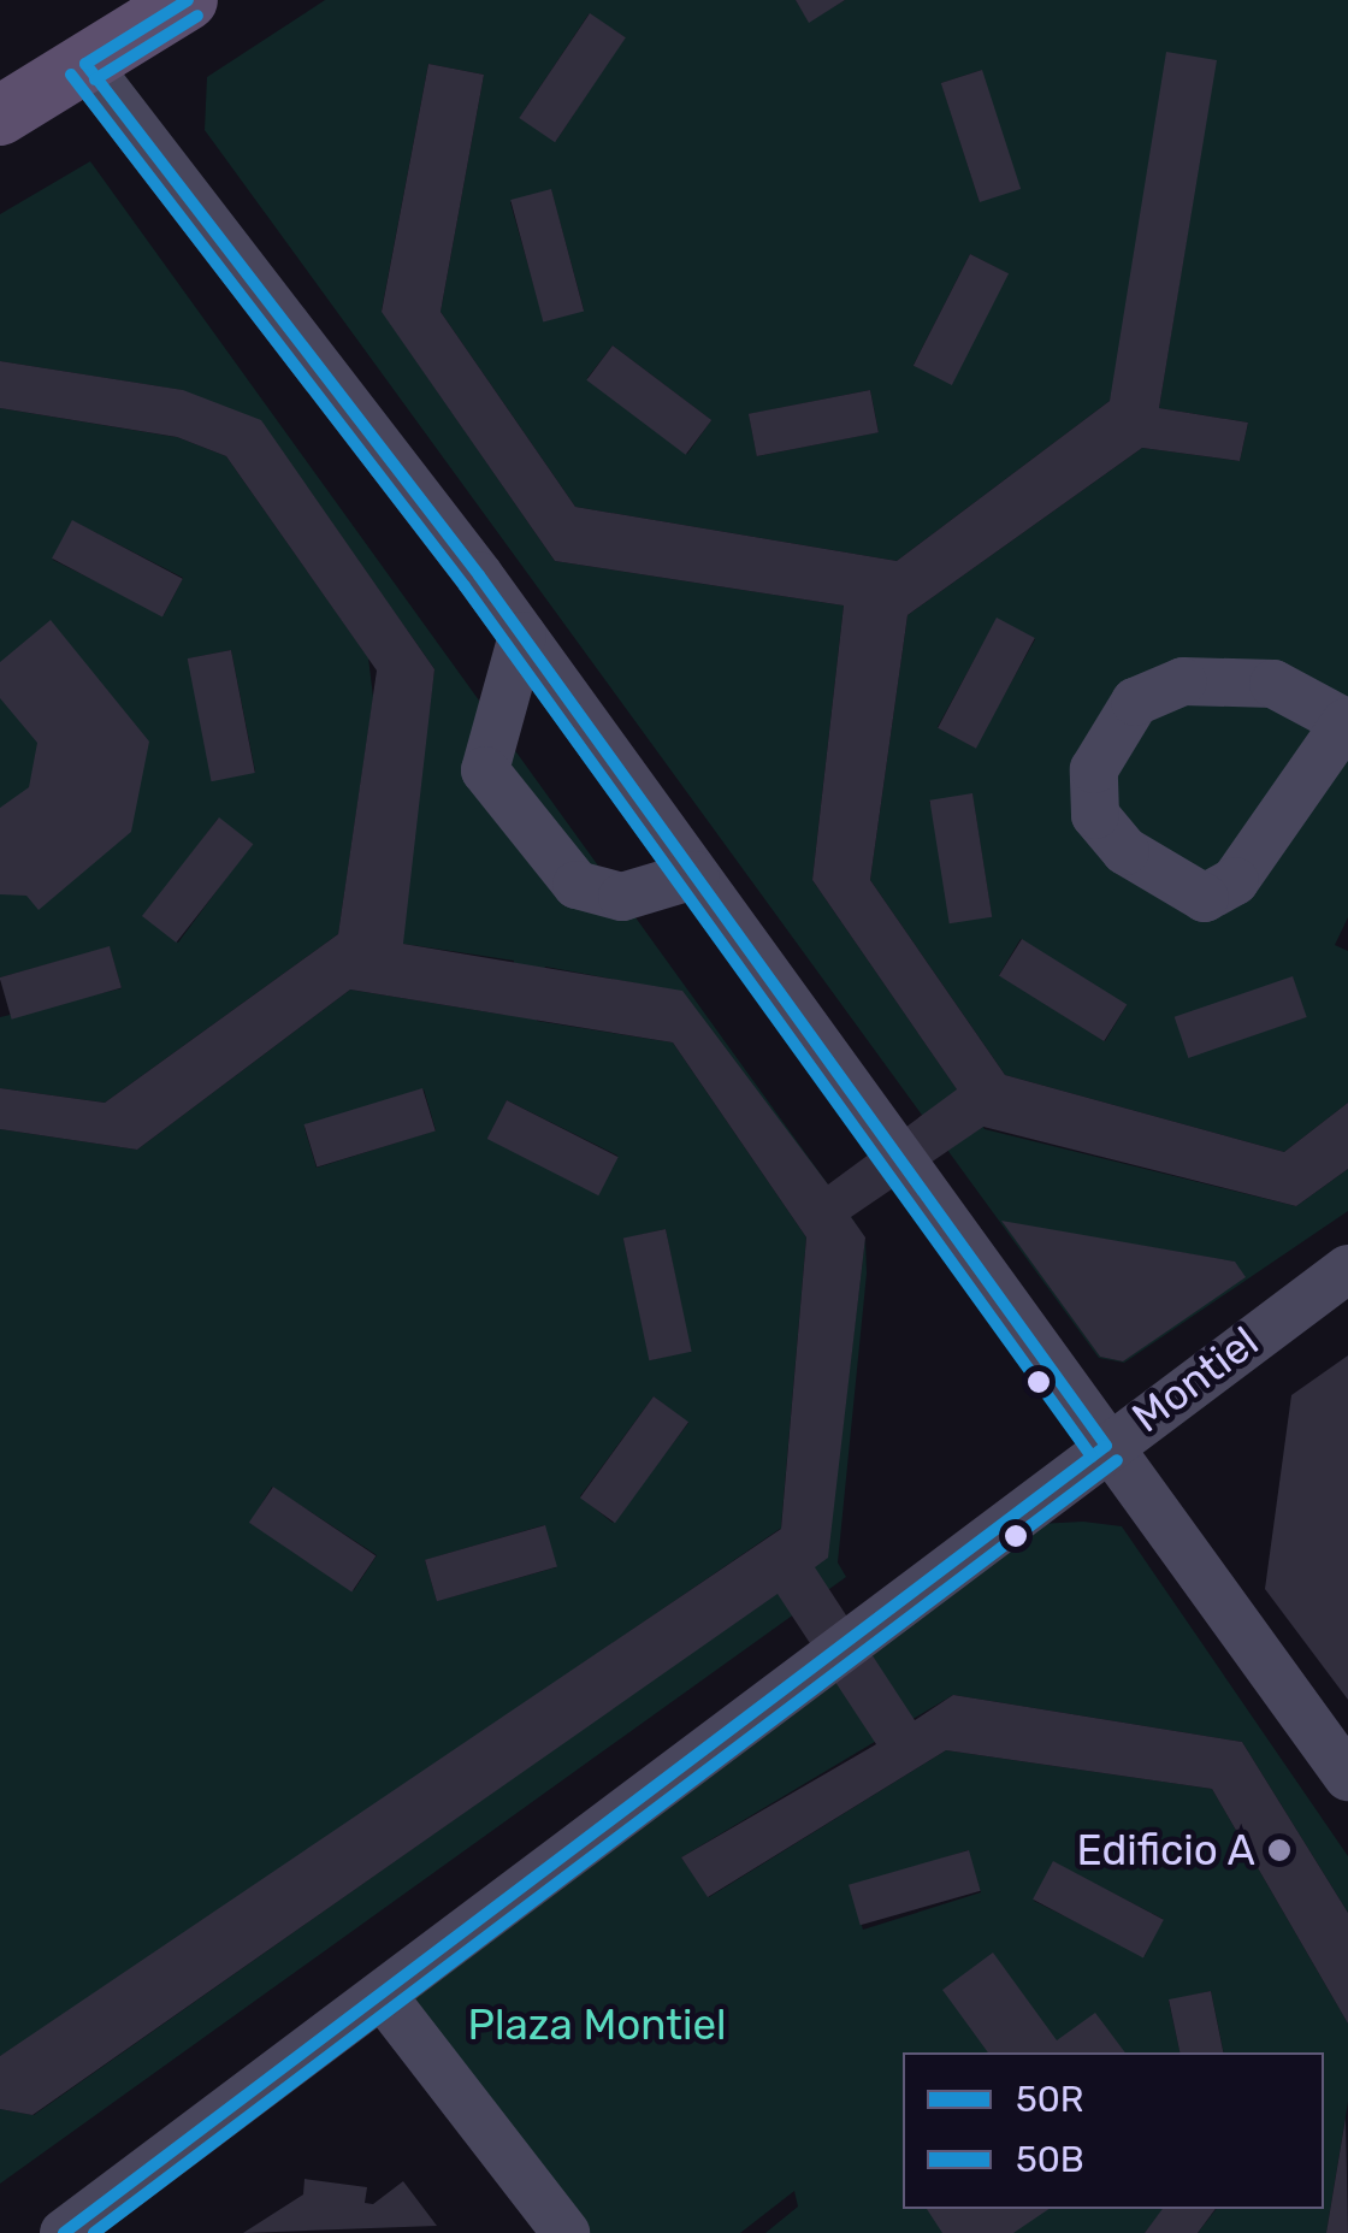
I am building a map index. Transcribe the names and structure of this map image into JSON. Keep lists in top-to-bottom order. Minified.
{"streets":{"street":["Montiel"]},"parks":["Plaza Montiel"],"places":["Edificio A"],"lines":["transit line 50R","transit line 50B"],"legend":["50R","50B"]}
